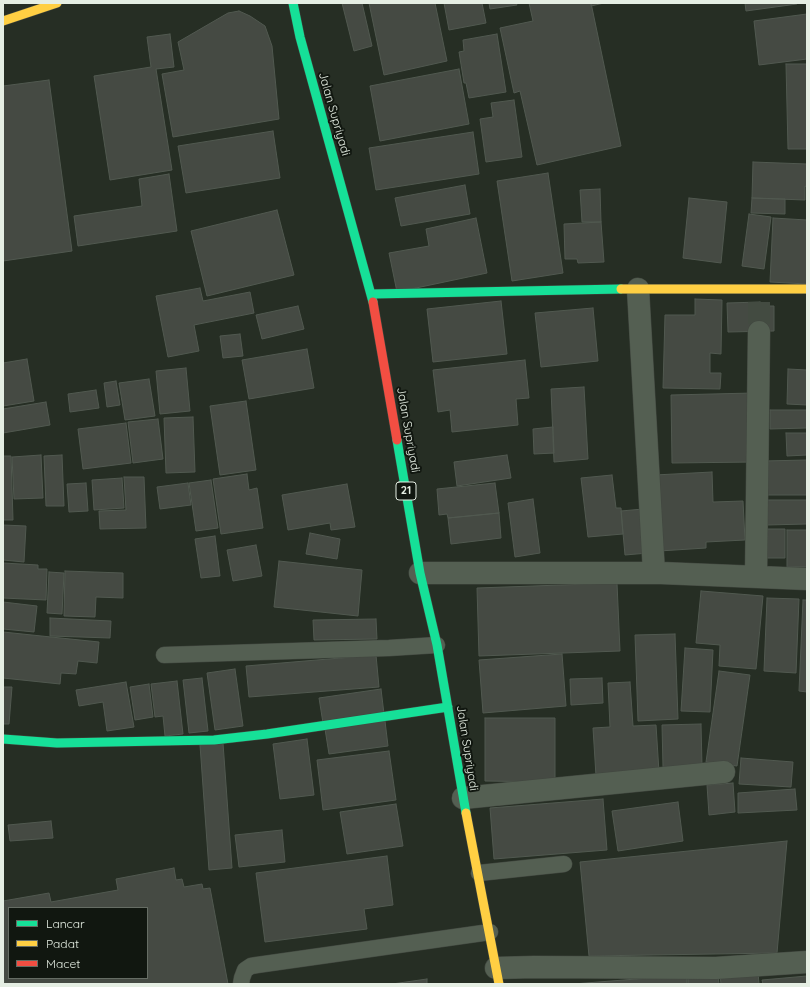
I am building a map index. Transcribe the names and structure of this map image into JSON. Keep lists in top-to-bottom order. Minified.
{"streets":{"main road":["Jalan Supriyadi","21"]},"legend":["Lancar","Padat","Macet"]}
